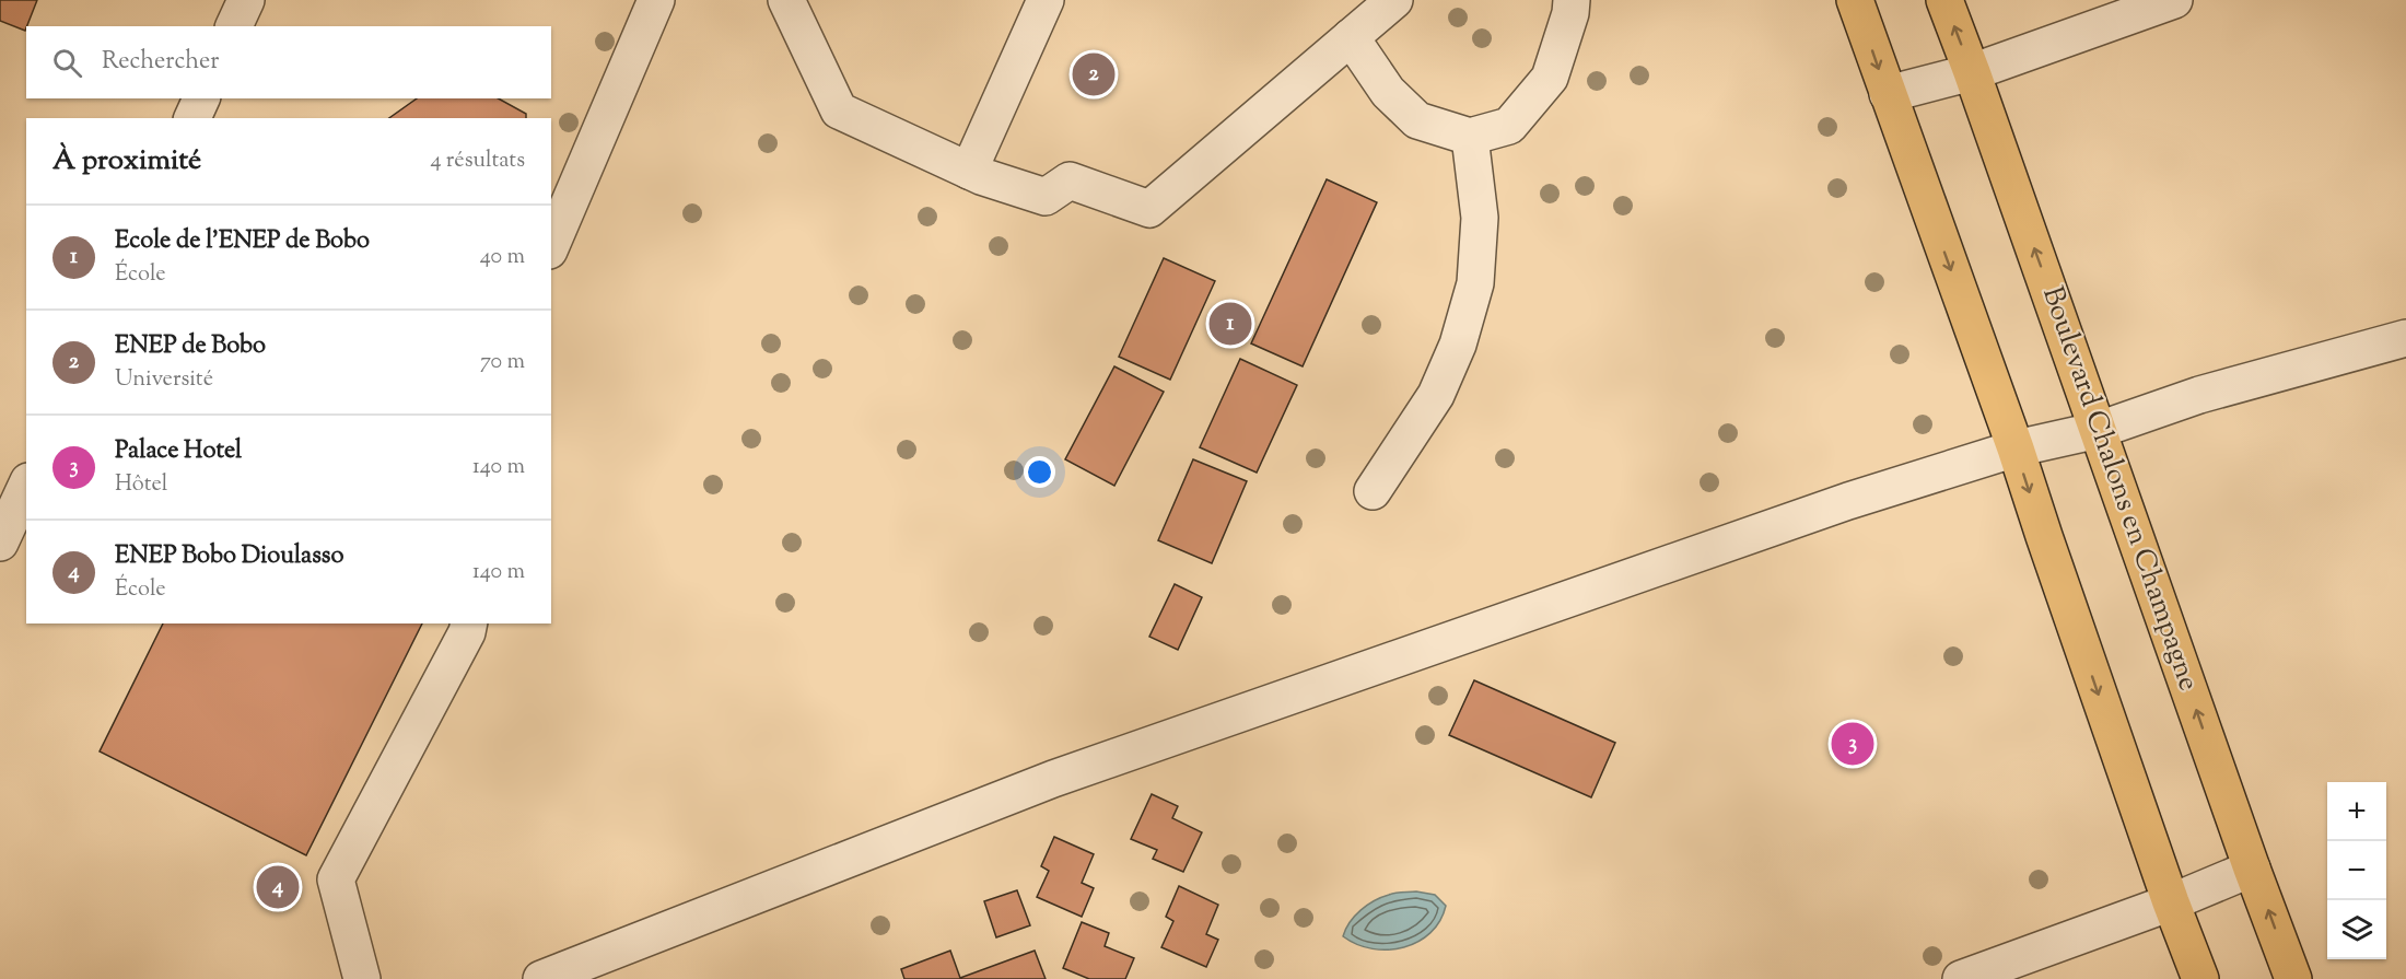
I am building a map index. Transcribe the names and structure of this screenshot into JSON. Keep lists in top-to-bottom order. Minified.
{"streets":{"main road":["Boulevard Chalons en Champagne"]},"page":{"search":"Rechercher","pins":["2","1","3","4"],"heading":["À proximité","4 résultats"],"list":[{"mark":"1","name":"Ecole de l'ENEP de Bobo","note":"École","value":"40 m"},{"mark":"2","name":"ENEP de Bobo","note":"Université","value":"70 m"},{"mark":"3","name":"Palace Hotel","note":"Hôtel","value":"140 m"},{"mark":"4","name":"ENEP Bobo Dioulasso","note":"École","value":"140 m"}],"map_buttons":["+","−"]}}
